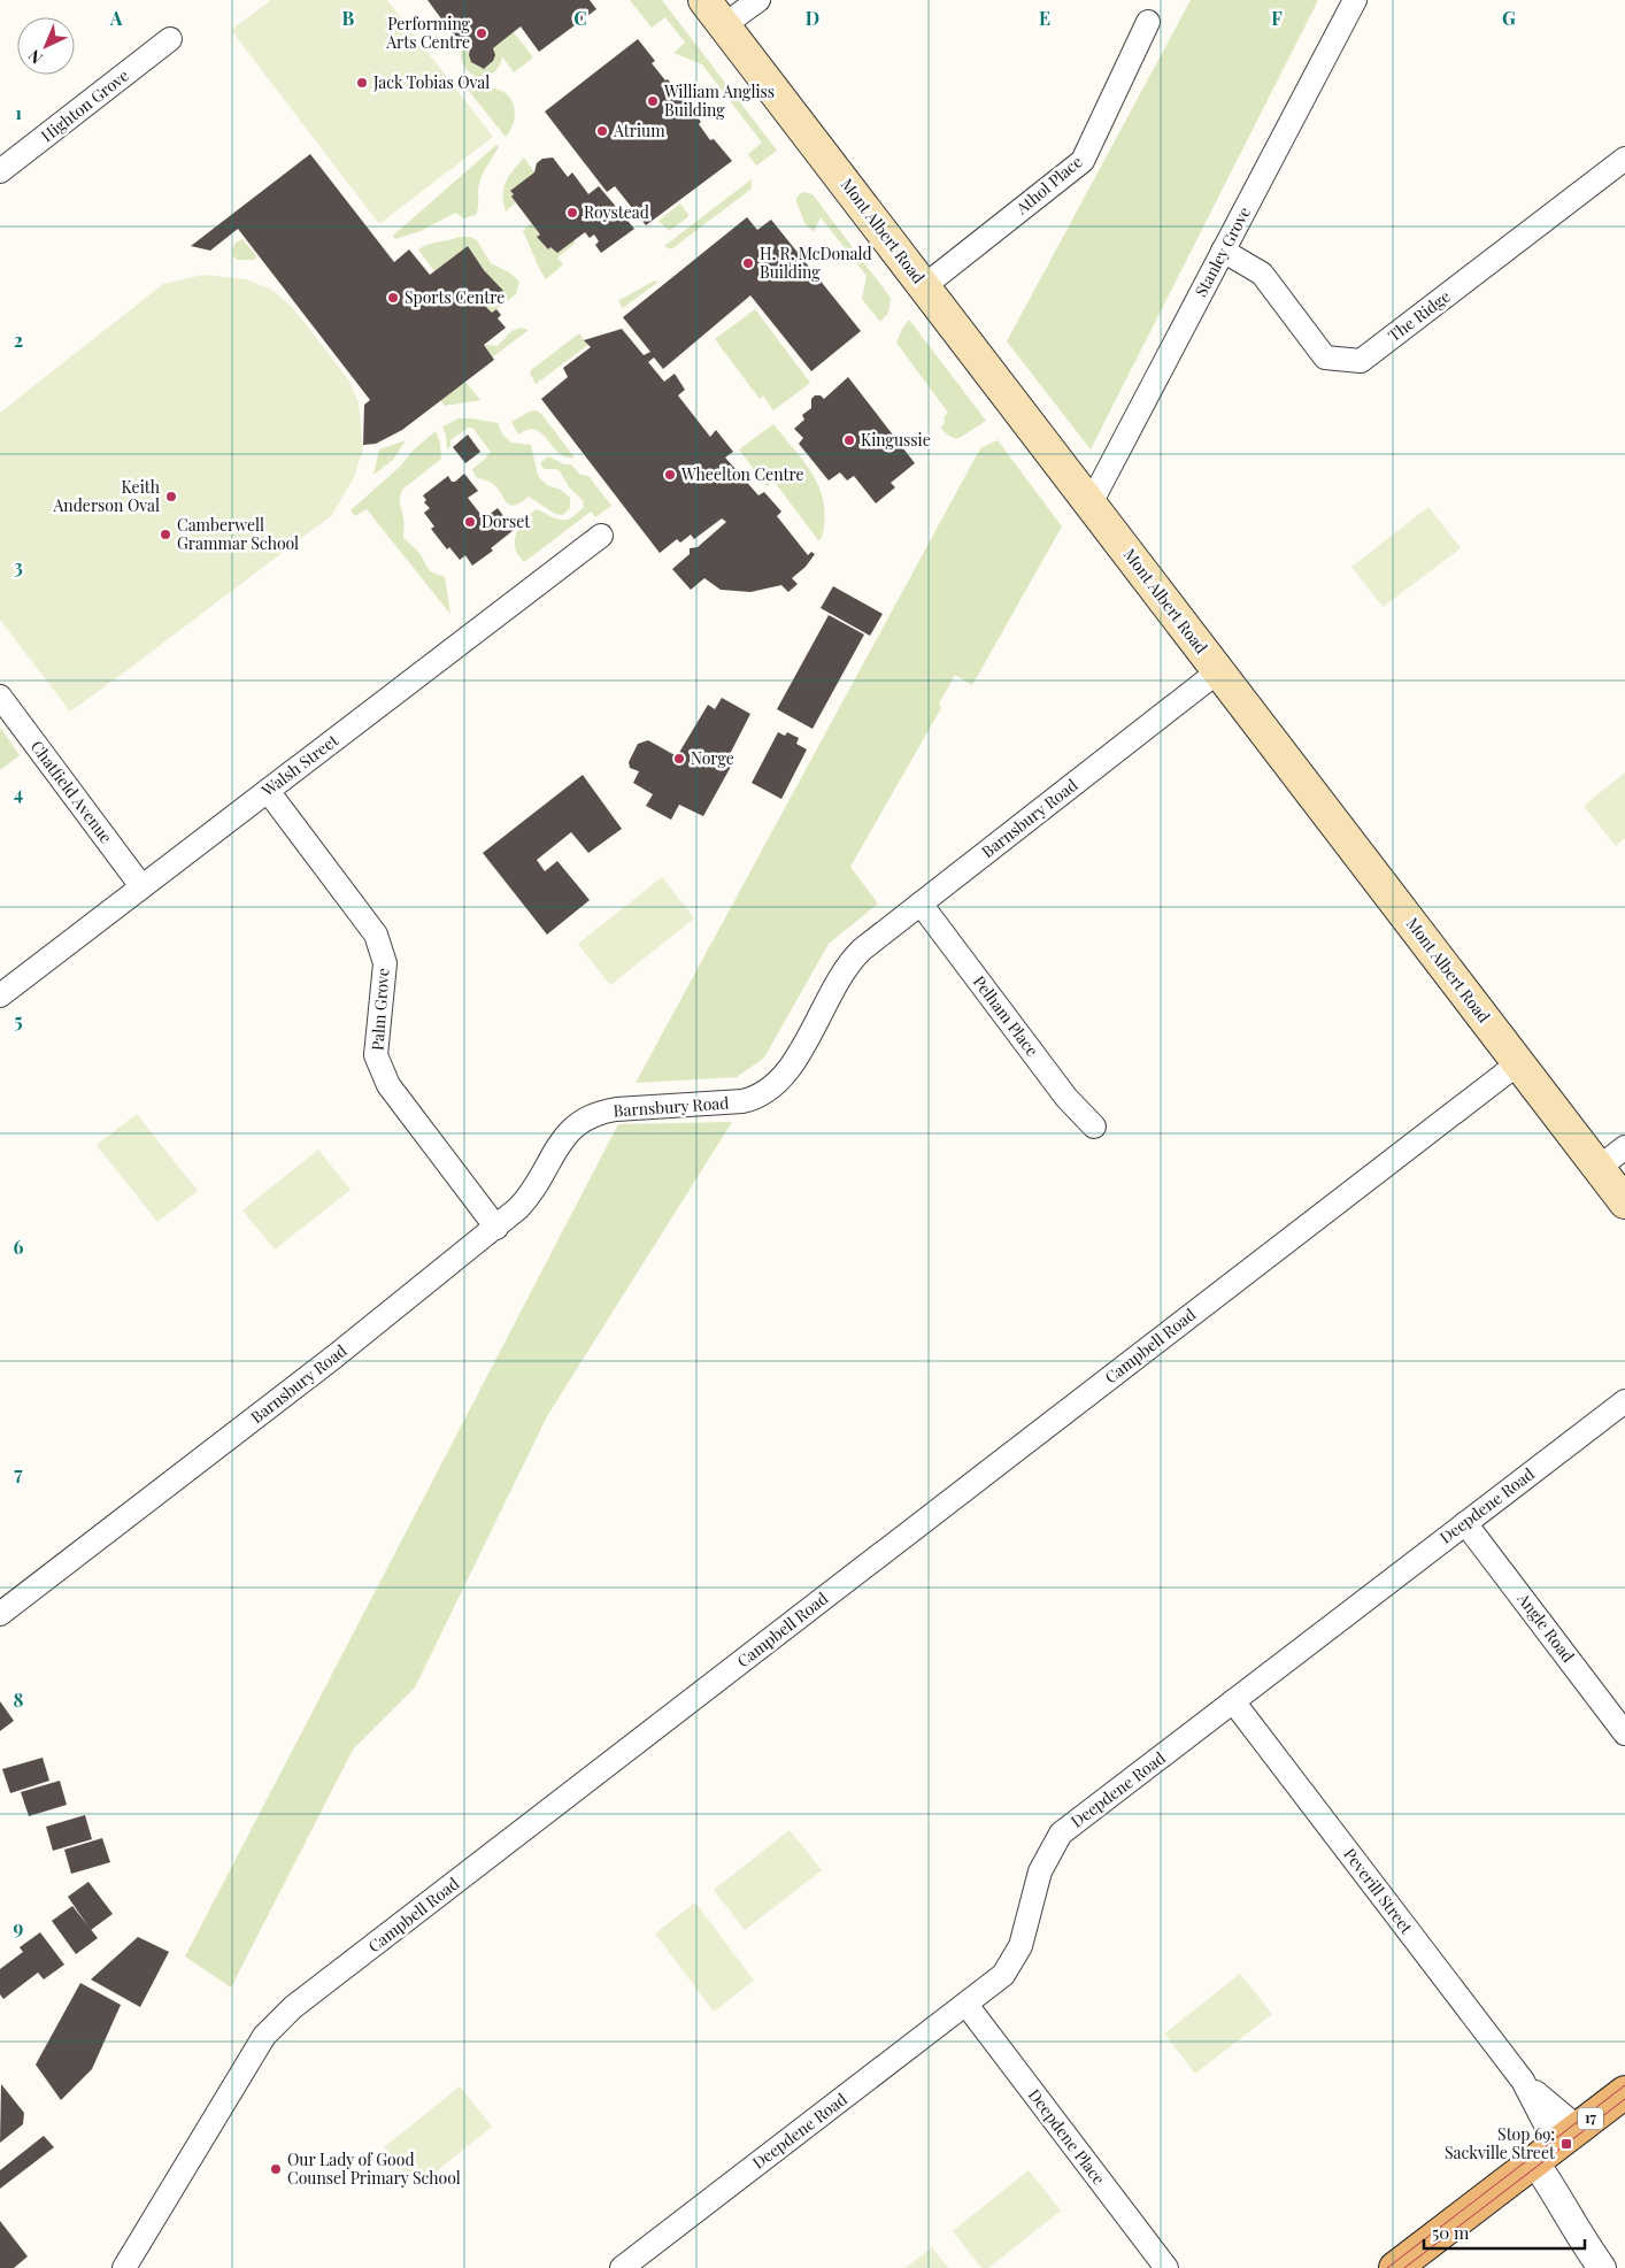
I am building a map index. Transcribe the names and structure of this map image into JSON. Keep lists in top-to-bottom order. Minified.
{"streets":{"main road":["Mont Albert Road","17"],"street":["Highton Grove","Athol Place","Stanley Grove","The Ridge","Walsh Street","Chatfield Avenue","Barnsbury Road","Palm Grove","Pelham Place","Campbell Road","Deepdene Road","Angle Road","Peverill Street","Deepdene Place"]},"crossings":[["Athol Place","Mont Albert Road"],["Mont Albert Road","Stanley Grove"],["Mont Albert Road","Barnsbury Road"],["Mont Albert Road","Campbell Road"],["Stanley Grove","The Ridge"],["Walsh Street","Chatfield Avenue"],["Walsh Street","Palm Grove"],["Barnsbury Road","Palm Grove"],["Barnsbury Road","Pelham Place"],["Deepdene Road","Angle Road"],["Deepdene Road","Peverill Street"],["Deepdene Road","Deepdene Place"],["Peverill Street","17"]],"places":{"other":["Performing Arts Centre","Jack Tobias Oval","William Angliss Building","Atrium","Roystead","H. R. McDonald Building","Sports Centre","Kingussie","Wheelton Centre","Keith Anderson Oval","Dorset","Camberwell Grammar School","Norge","Our Lady of Good Counsel Primary School"],"transit":["Stop 69: Sackville Street"]},"scale_bar":"50 m","north":"bottom left","grid":{"columns":["A","B","C","D","E","F","G"],"rows":["1","2","3","4","5","6","7","8","9"]}}
